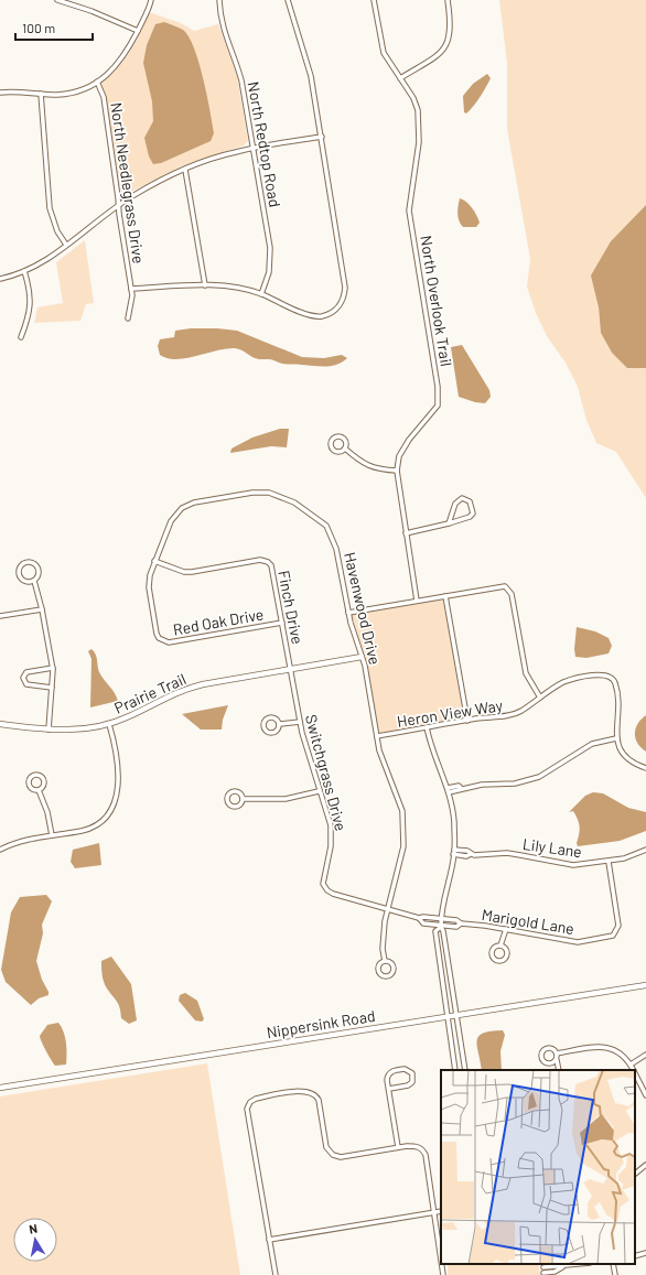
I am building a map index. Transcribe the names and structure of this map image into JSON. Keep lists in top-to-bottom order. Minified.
{"streets":{"street":["North Redtop Road","North Needlegrass Drive","North Overlook Trail","Finch Drive","Havenwood Drive","Red Oak Drive","Prairie Trail","Heron View Way","Switchgrass Drive","Lily Lane","Marigold Lane","Nippersink Road"]},"crossings":[["Finch Drive","Havenwood Drive"],["Finch Drive","Red Oak Drive"],["Finch Drive","Prairie Trail"],["Finch Drive","Switchgrass Drive"],["Havenwood Drive","Red Oak Drive"],["Havenwood Drive","Prairie Trail"],["Havenwood Drive","Heron View Way"],["Havenwood Drive","Switchgrass Drive"],["Prairie Trail","Switchgrass Drive"],["Switchgrass Drive","Marigold Lane"],["Lily Lane","Marigold Lane"]],"scale_bar":"100 m","north":"top"}
